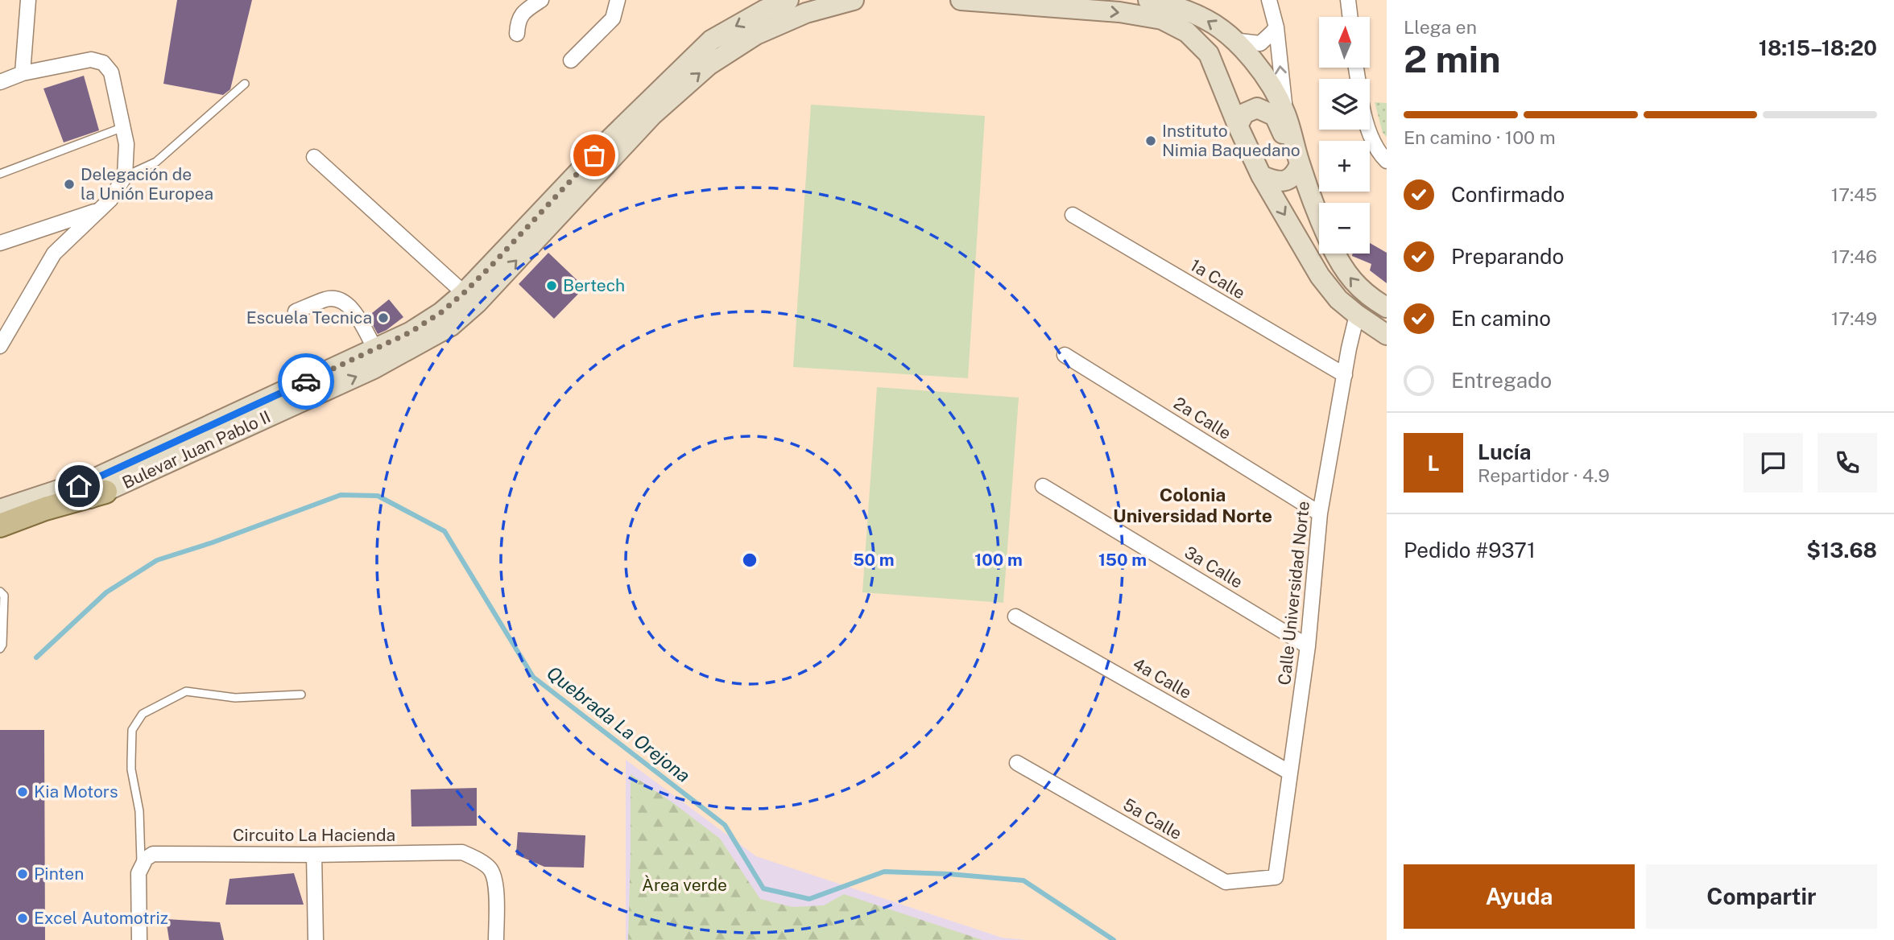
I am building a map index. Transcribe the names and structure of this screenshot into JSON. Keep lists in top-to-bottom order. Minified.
{"streets":{"main road":["Bulevar Juan Pablo II"],"street":["1a Calle","2a Calle","3a Calle","Calle Universidad Norte","4a Calle","5a Calle","Circuito La Hacienda"]},"crossings":[["1a Calle","Calle Universidad Norte"],["2a Calle","Calle Universidad Norte"],["3a Calle","Calle Universidad Norte"],["Calle Universidad Norte","4a Calle"],["Calle Universidad Norte","5a Calle"]],"districts":["Colonia Universidad Norte"],"water":["Quebrada La Orejona"],"parks":["Àrea verde"],"places":["Instituto Nimia Baquedano","Delegación de la Unión Europea","Bertech","Escuela Tecnica","Kia Motors","Pinten","Excel Automotriz"],"north":"top","page":{"heading":["2 min","Llega en","18:15–18:20"],"panel":["Lucía","Repartidor · 4.9","Pedido #9371","$13.68"],"map_buttons":["+","−"],"bar":"En camino · 100 m","list":[["Confirmado","17:45"],["Preparando","17:46"],["En camino","17:49"],"Entregado"],"round":"L","buttons":["Ayuda","Compartir"]},"rings":["50 m","100 m","150 m"]}
